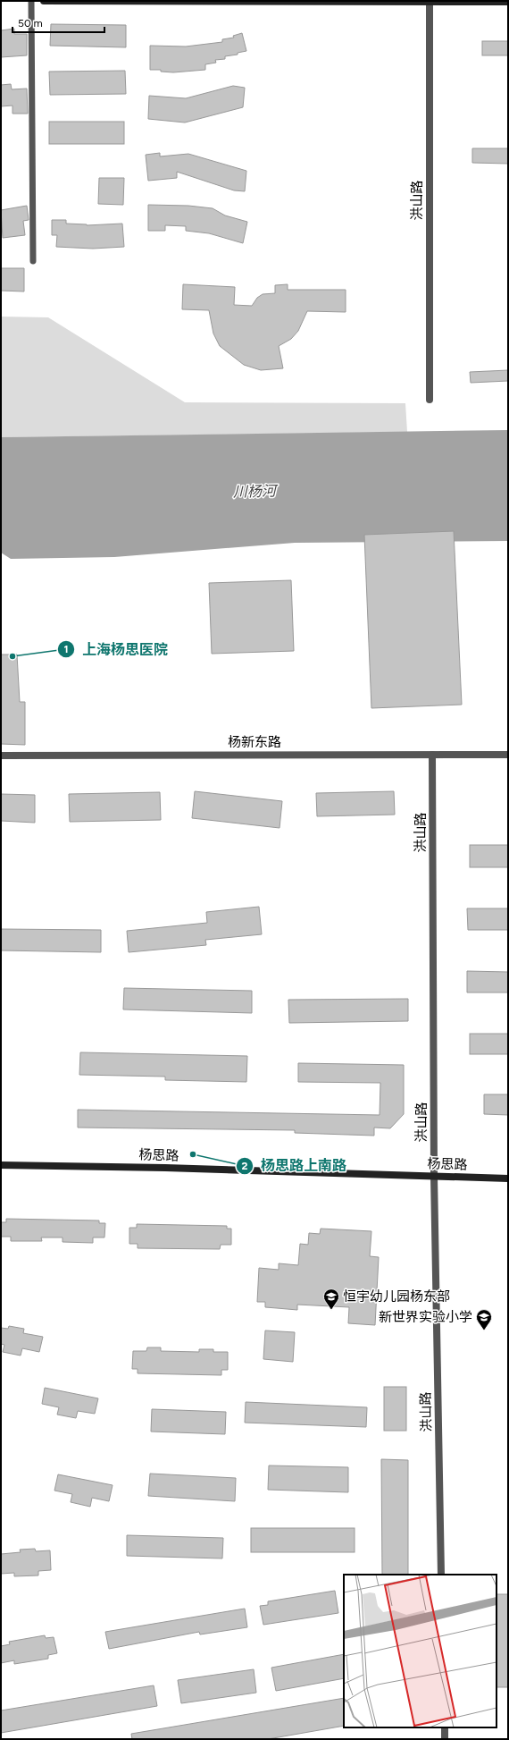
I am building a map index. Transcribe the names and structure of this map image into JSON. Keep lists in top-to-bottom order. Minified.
{"streets":{"street":["洪山路","杨新东路","杨思路"]},"crossings":[["洪山路","杨新东路"],["洪山路","杨思路"]],"water":["川杨河"],"places":{"other":["上海杨思医院","杨思路上南路"],"school or university":["恒宇幼儿园杨东部","新世界实验小学"]},"scale_bar":"50 m"}
